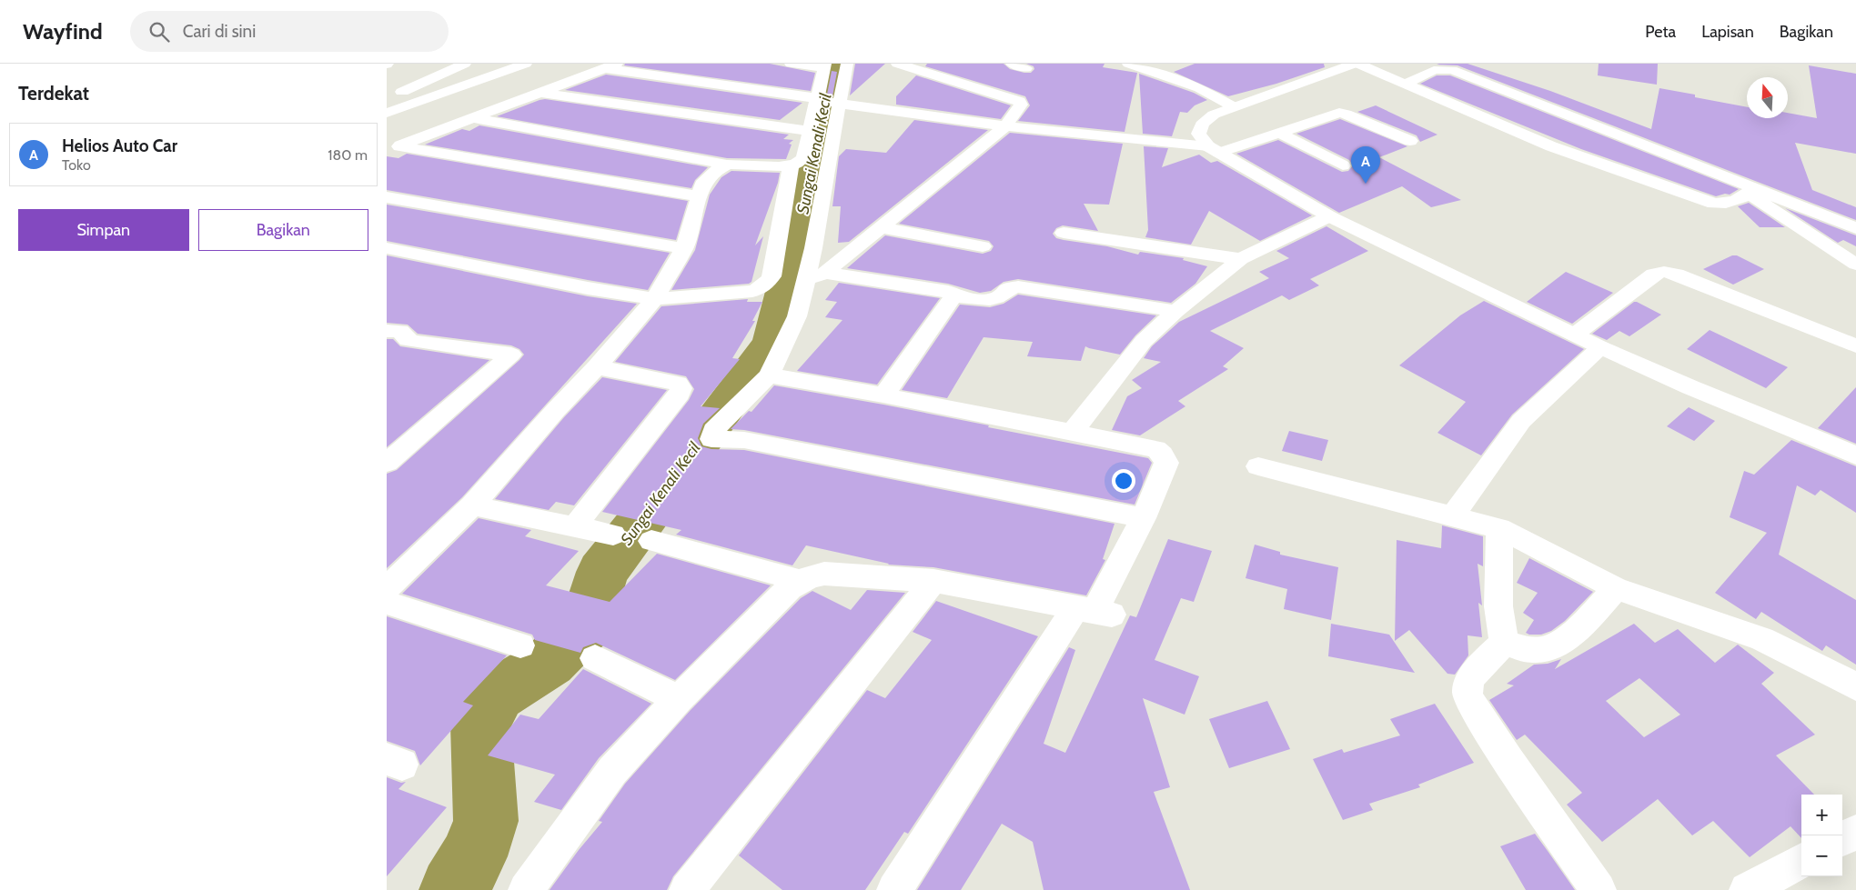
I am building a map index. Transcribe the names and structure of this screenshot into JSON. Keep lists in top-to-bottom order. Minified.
{"water":["Sungai Kenali Kecil"],"north":"top","page":{"header":"Wayfind","search":"Cari di sini","nav":["Peta","Lapisan","Bagikan"],"heading":"Terdekat","list":[{"mark":"A","name":"Helios Auto Car","note":"Toko","value":"180 m"}],"pins":"A","buttons":["Simpan","Bagikan"],"map_buttons":["+","−"]}}
